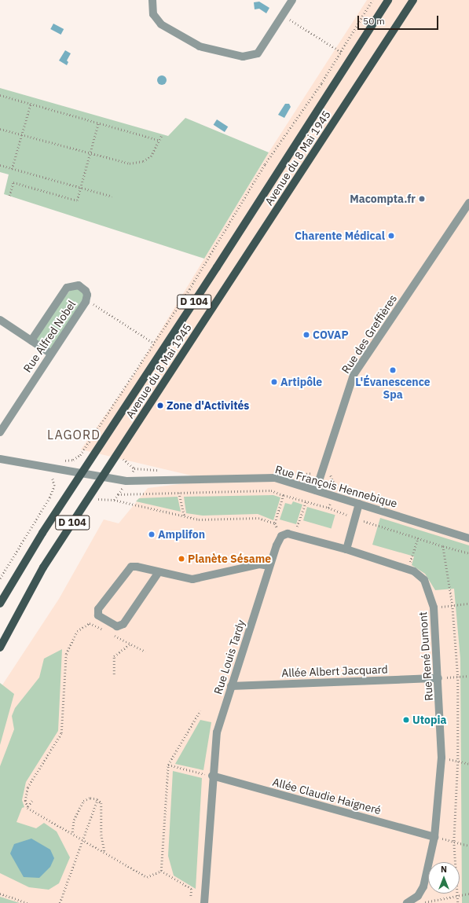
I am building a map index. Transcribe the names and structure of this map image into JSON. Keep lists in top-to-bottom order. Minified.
{"streets":{"main road":["Avenue du 8 Mai 1945","D 104"],"street":["Rue des Greffières","Rue Alfred Nobel","Rue François Hennebique","Rue René Dumont","Rue Louis Tardy","Allée Albert Jacquard","Allée Claudie Haigneré"]},"crossings":[["Avenue du 8 Mai 1945","Rue François Hennebique"],["Rue des Greffières","Rue François Hennebique"],["Rue René Dumont","Allée Albert Jacquard"],["Rue René Dumont","Allée Claudie Haigneré"],["Rue Louis Tardy","Allée Albert Jacquard"],["Rue Louis Tardy","Allée Claudie Haigneré"]],"districts":["LAGORD"],"places":["Macompta.fr","Charente Médical","COVAP","L'Évanescence Spa","Artipôle","Zone d'Activités","Amplifon","Planète Sésame","Utopia"],"scale_bar":"50 m","north":"top"}
